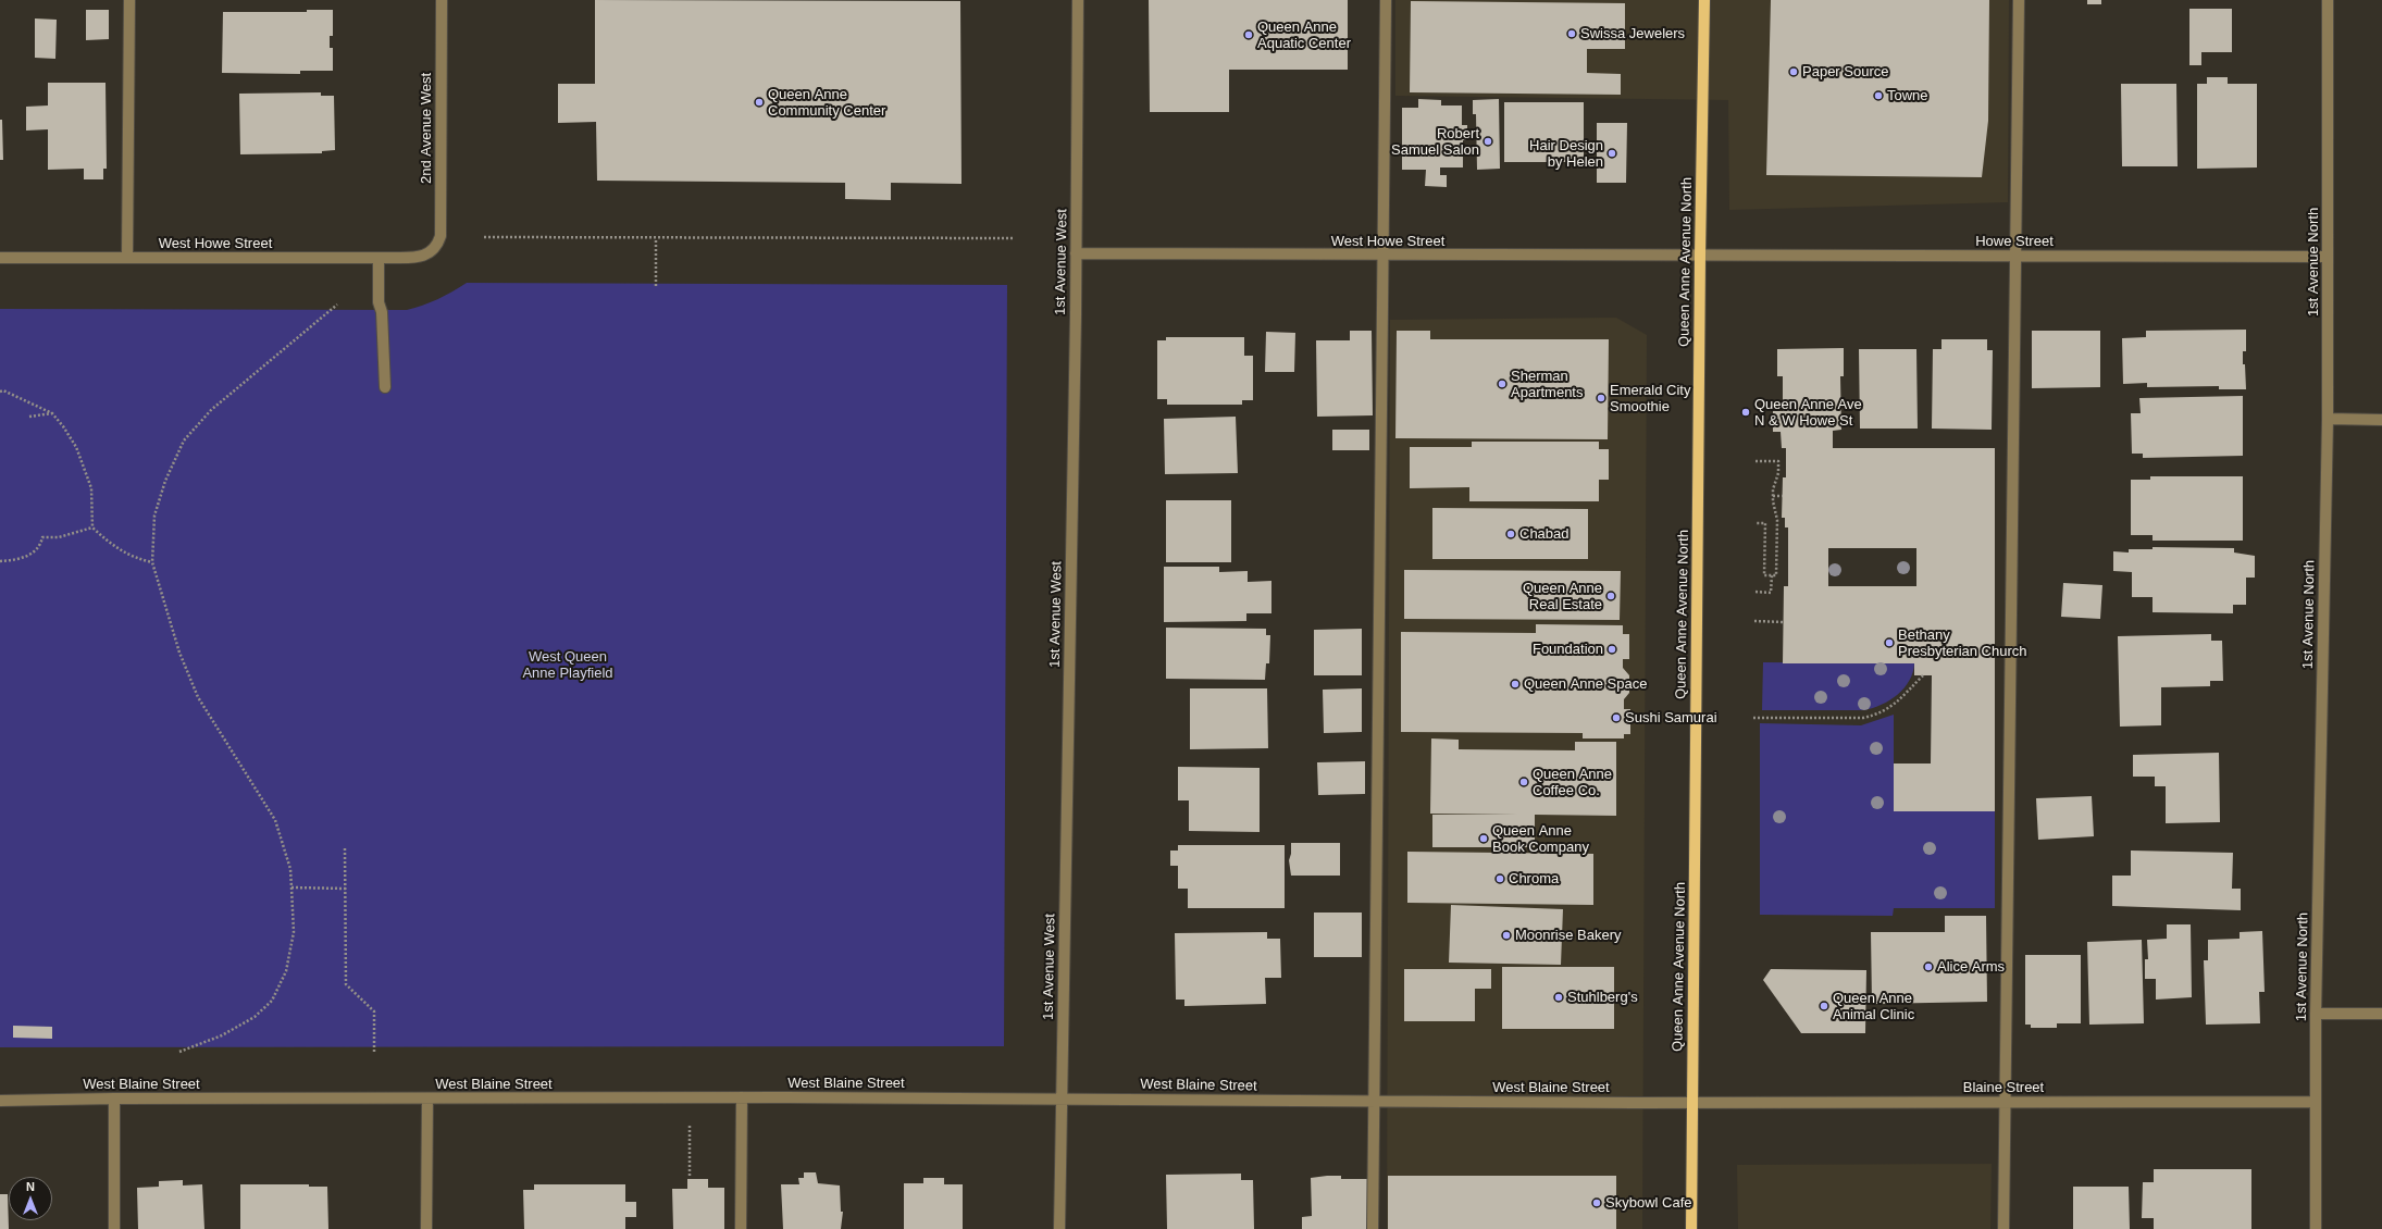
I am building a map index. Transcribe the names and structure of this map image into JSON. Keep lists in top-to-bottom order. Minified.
{"streets":{"main road":["Queen Anne Avenue North"],"street":["2nd Avenue West","West Howe Street","Howe Street","1st Avenue West","1st Avenue North","West Blaine Street","Blaine Street"]},"crossings":[["2nd Avenue West","West Howe Street"],["West Howe Street","Howe Street"],["West Howe Street","1st Avenue West"],["West Howe Street","Queen Anne Avenue North"],["Howe Street","Queen Anne Avenue North"],["Howe Street","1st Avenue North"],["1st Avenue West","West Blaine Street"],["Queen Anne Avenue North","West Blaine Street"],["Queen Anne Avenue North","Blaine Street"],["1st Avenue North","Blaine Street"],["West Blaine Street","Blaine Street"]],"parks":["West Queen Anne Playfield"],"places":["Swissa Jewelers","Queen Anne Aquatic Center","Paper Source","Towne","Queen Anne Community Center","Robert Samuel Salon","Hair Design by Helen","Sherman Apartments","Emerald City Smoothie","Queen Anne Ave N & W Howe St","Chabad","Queen Anne Real Estate","Bethany Presbyterian Church","Foundation","Queen Anne Space","Sushi Samurai","Queen Anne Coffee Co.","Queen Anne Book Company","Chroma","Moonrise Bakery","Alice Arms","Stuhlberg's","Queen Anne Animal Clinic","Skybowl Cafe"],"north":"top"}
